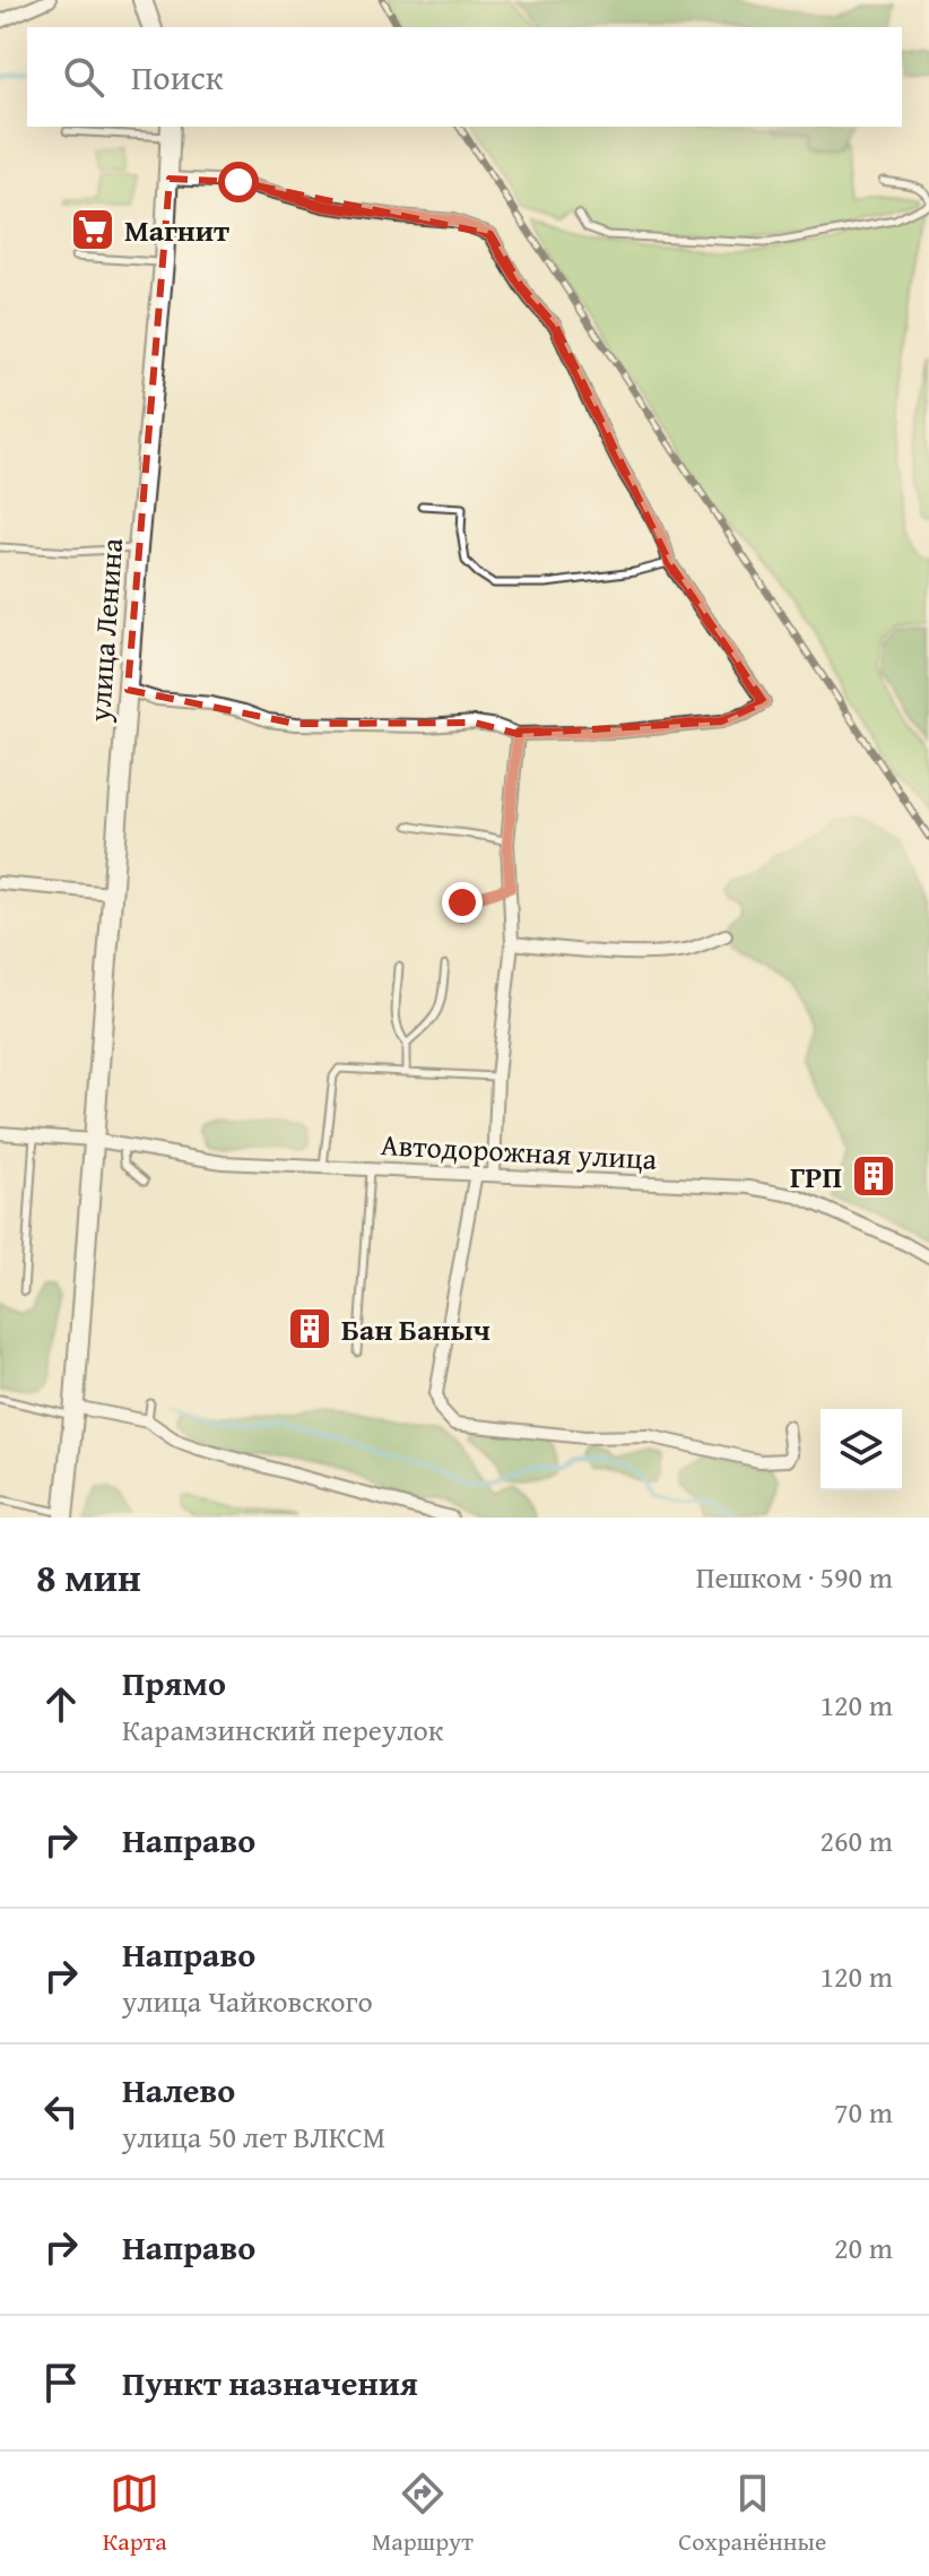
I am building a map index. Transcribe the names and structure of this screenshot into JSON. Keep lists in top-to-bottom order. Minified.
{"streets":{"main road":["улица Ленина"],"street":["Автодорожная улица"]},"crossings":[["улица Ленина","Автодорожная улица"]],"places":{"supermarket":["Магнит"],"building":["ГРП","Бан Баныч"]},"page":{"search":"Поиск","heading":["8 мин","Пешком · 590 m"],"list":[["Прямо","Карамзинский переулок","120 m"],["Направо","260 m"],["Направо","улица Чайковского","120 m"],["Налево","улица 50 лет ВЛКСМ","70 m"],["Направо","20 m"],"Пункт назначения"],"nav":["Карта","Маршрут","Сохранённые"]}}
